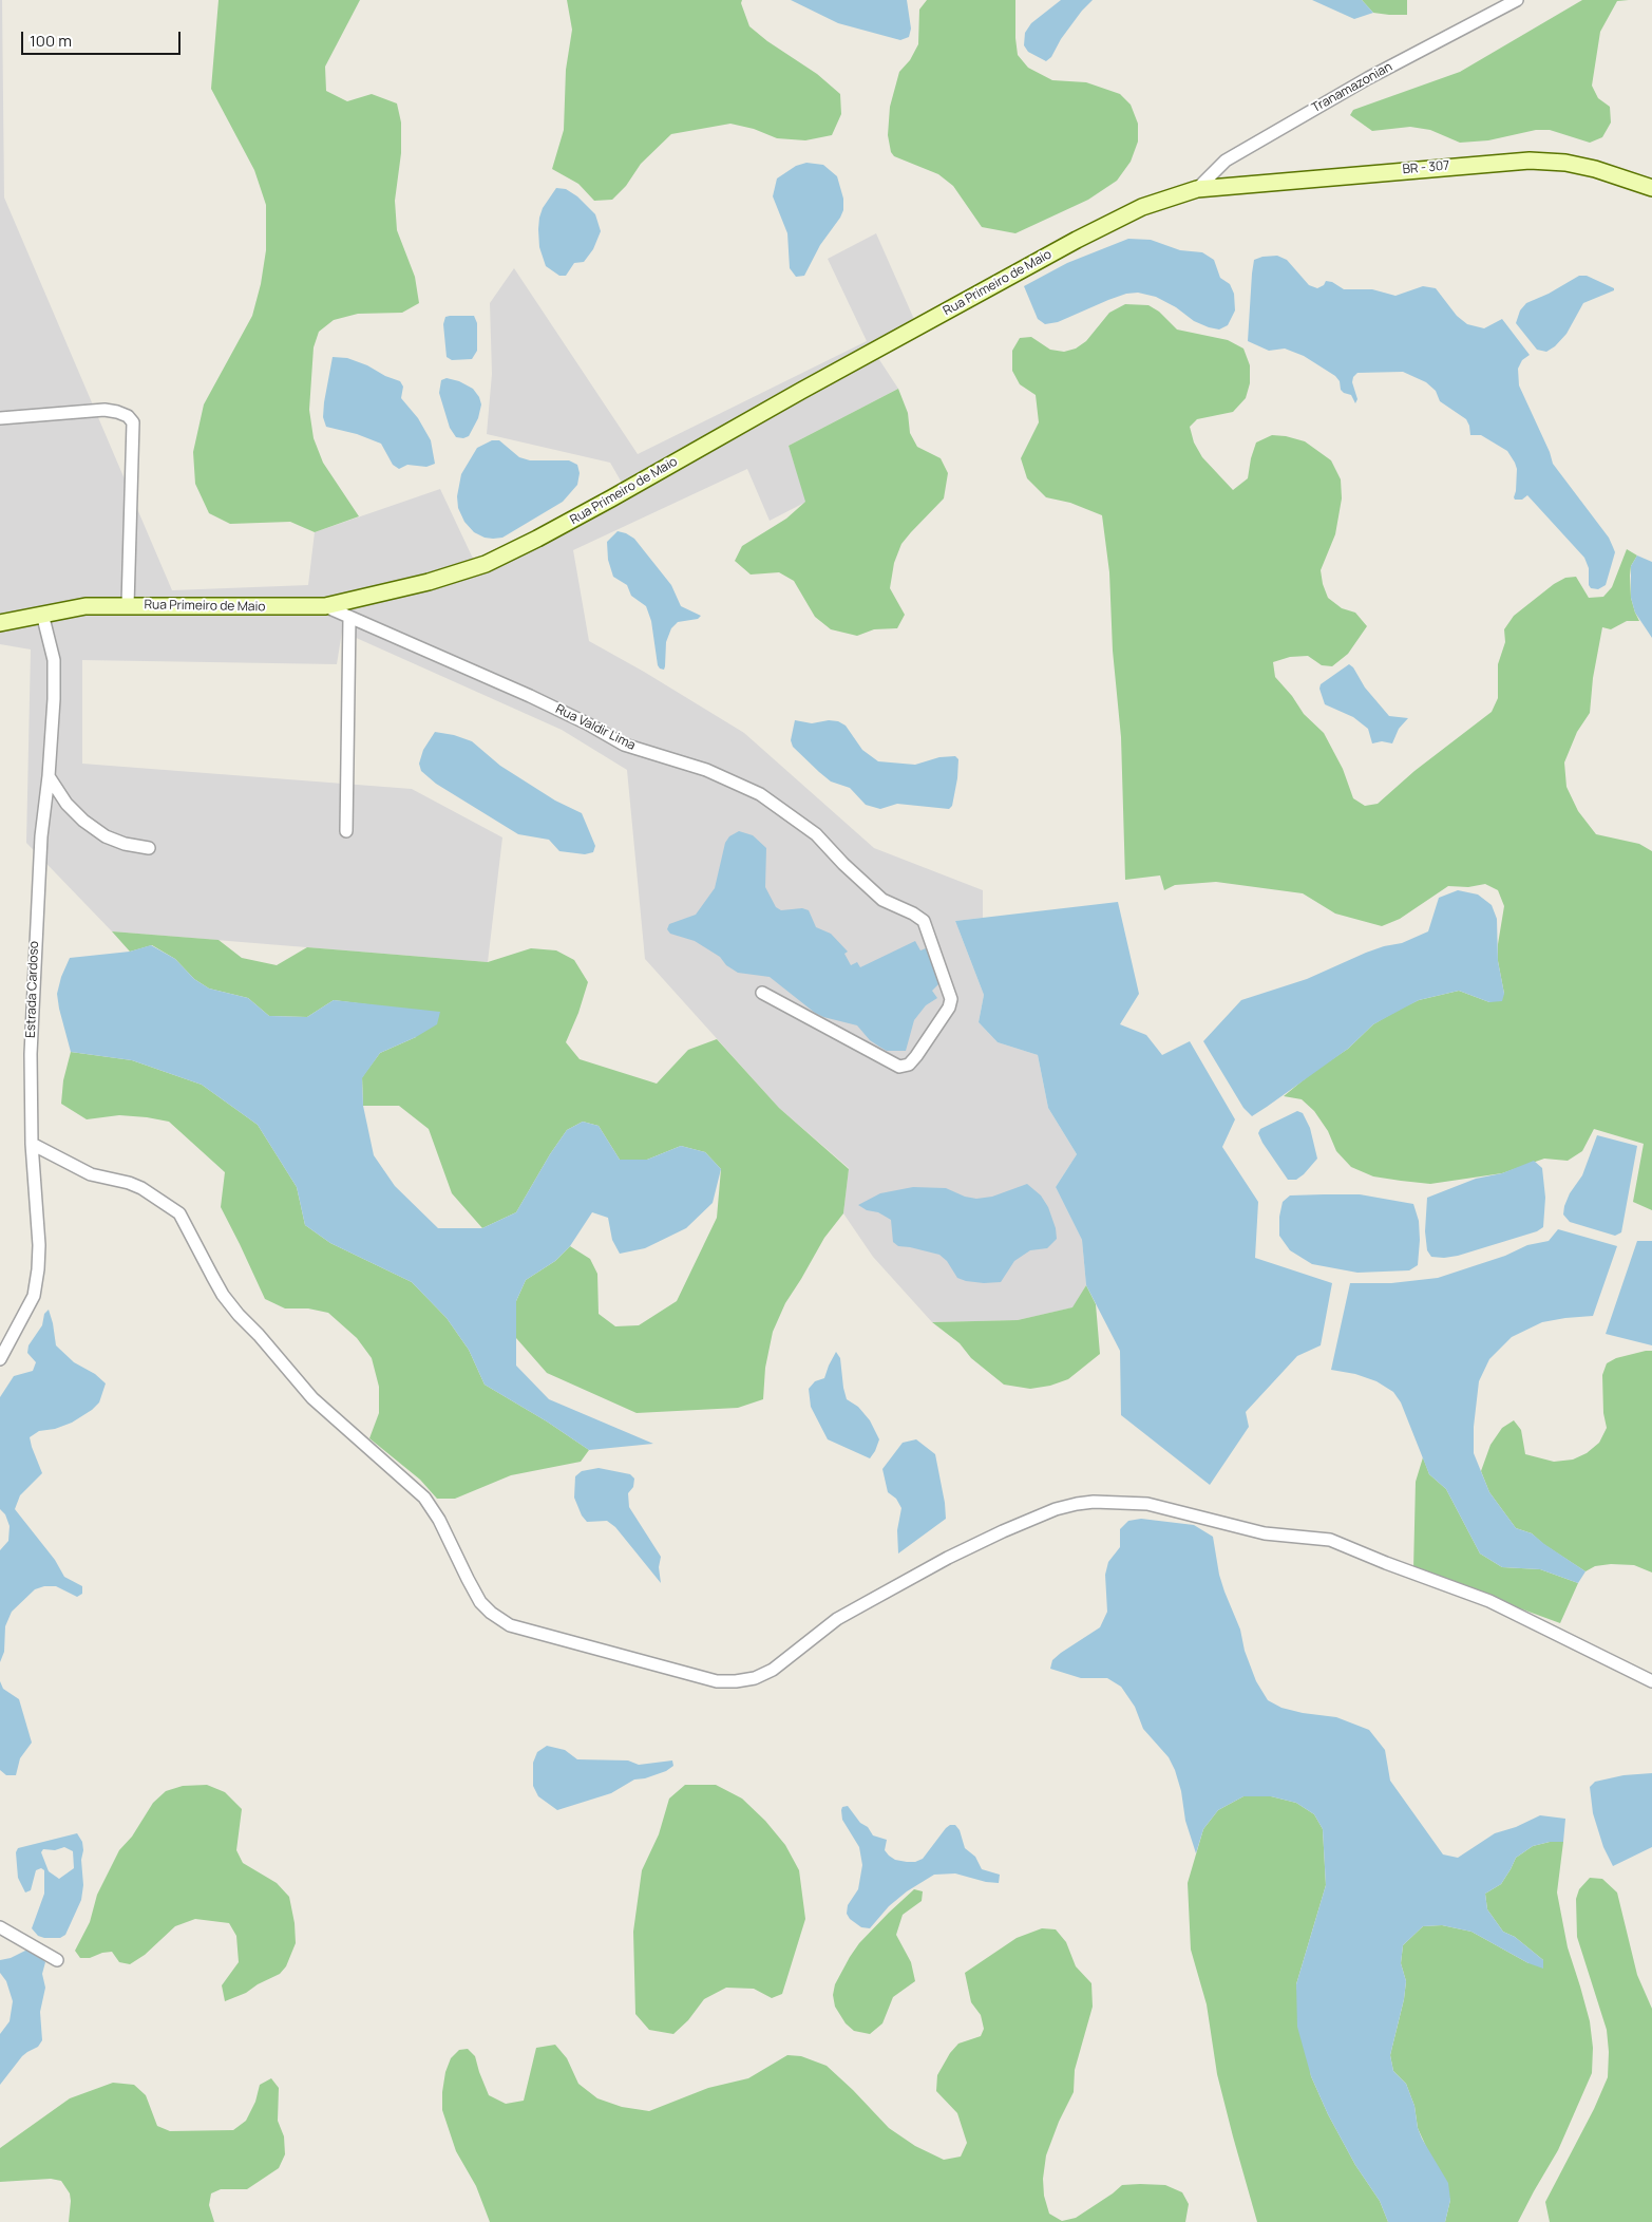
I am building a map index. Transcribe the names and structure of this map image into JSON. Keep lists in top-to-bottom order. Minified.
{"streets":{"main road":["BR - 307","Rua Primeiro de Maio"],"street":["Tranamazonian","Rua Valdir Lima","Estrada Cardoso"]},"crossings":[["Tranamazonian","BR - 307"],["Tranamazonian","Rua Primeiro de Maio"],["BR - 307","Rua Primeiro de Maio"],["Rua Primeiro de Maio","Rua Valdir Lima"],["Rua Primeiro de Maio","Estrada Cardoso"]],"scale_bar":"100 m"}
